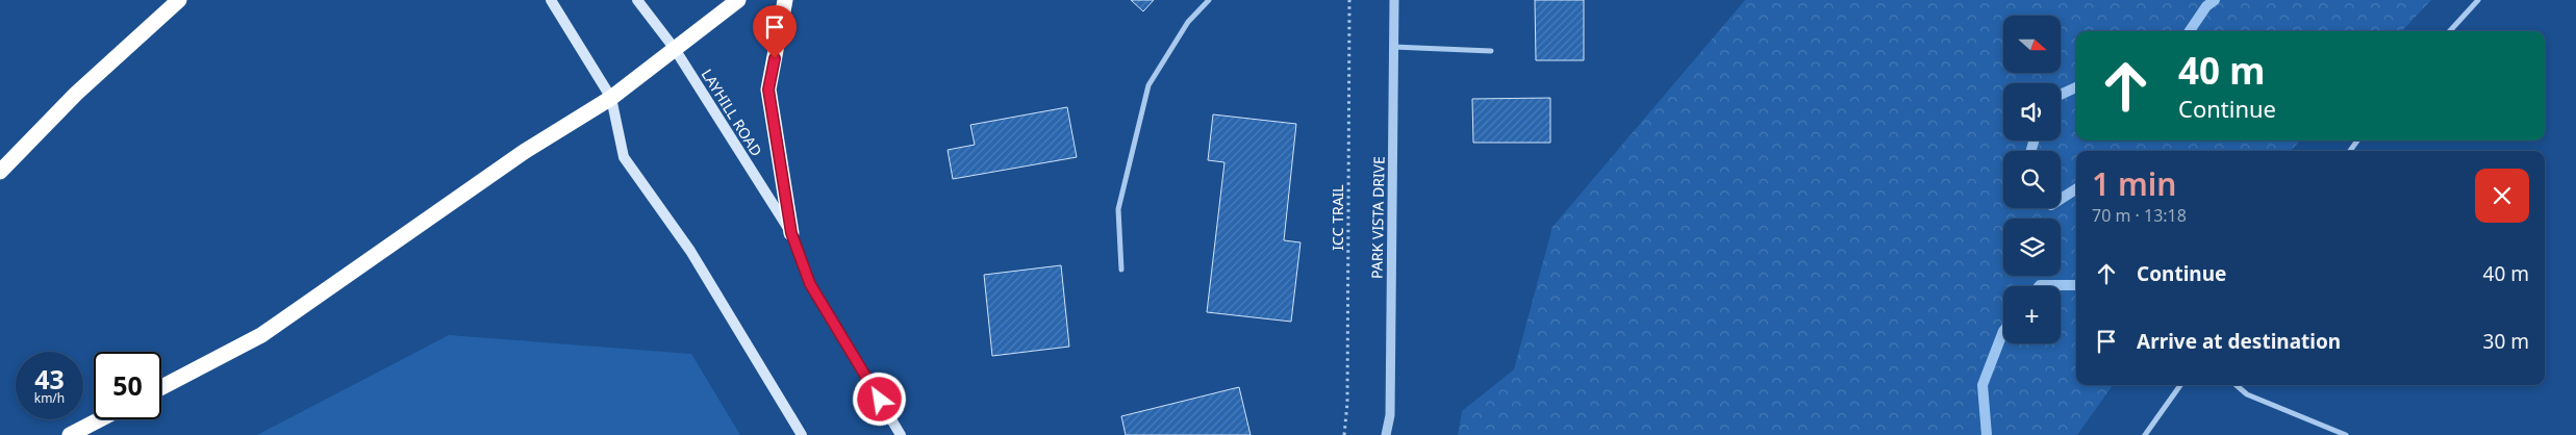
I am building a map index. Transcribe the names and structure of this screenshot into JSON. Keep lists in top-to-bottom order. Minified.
{"streets":{"main road":["LAYHILL ROAD"],"street":["PARK VISTA DRIVE"],"path":["ICC TRAIL"]},"north":"right","page":{"map_buttons":"+","turn":["40 m","Continue"],"heading":["1 min","70 m · 13:18"],"list":[{"name":"Continue","value":"40 m"},{"name":"Arrive at destination","value":"30 m"}],"speed":"43 km/h","limit":"50"}}
